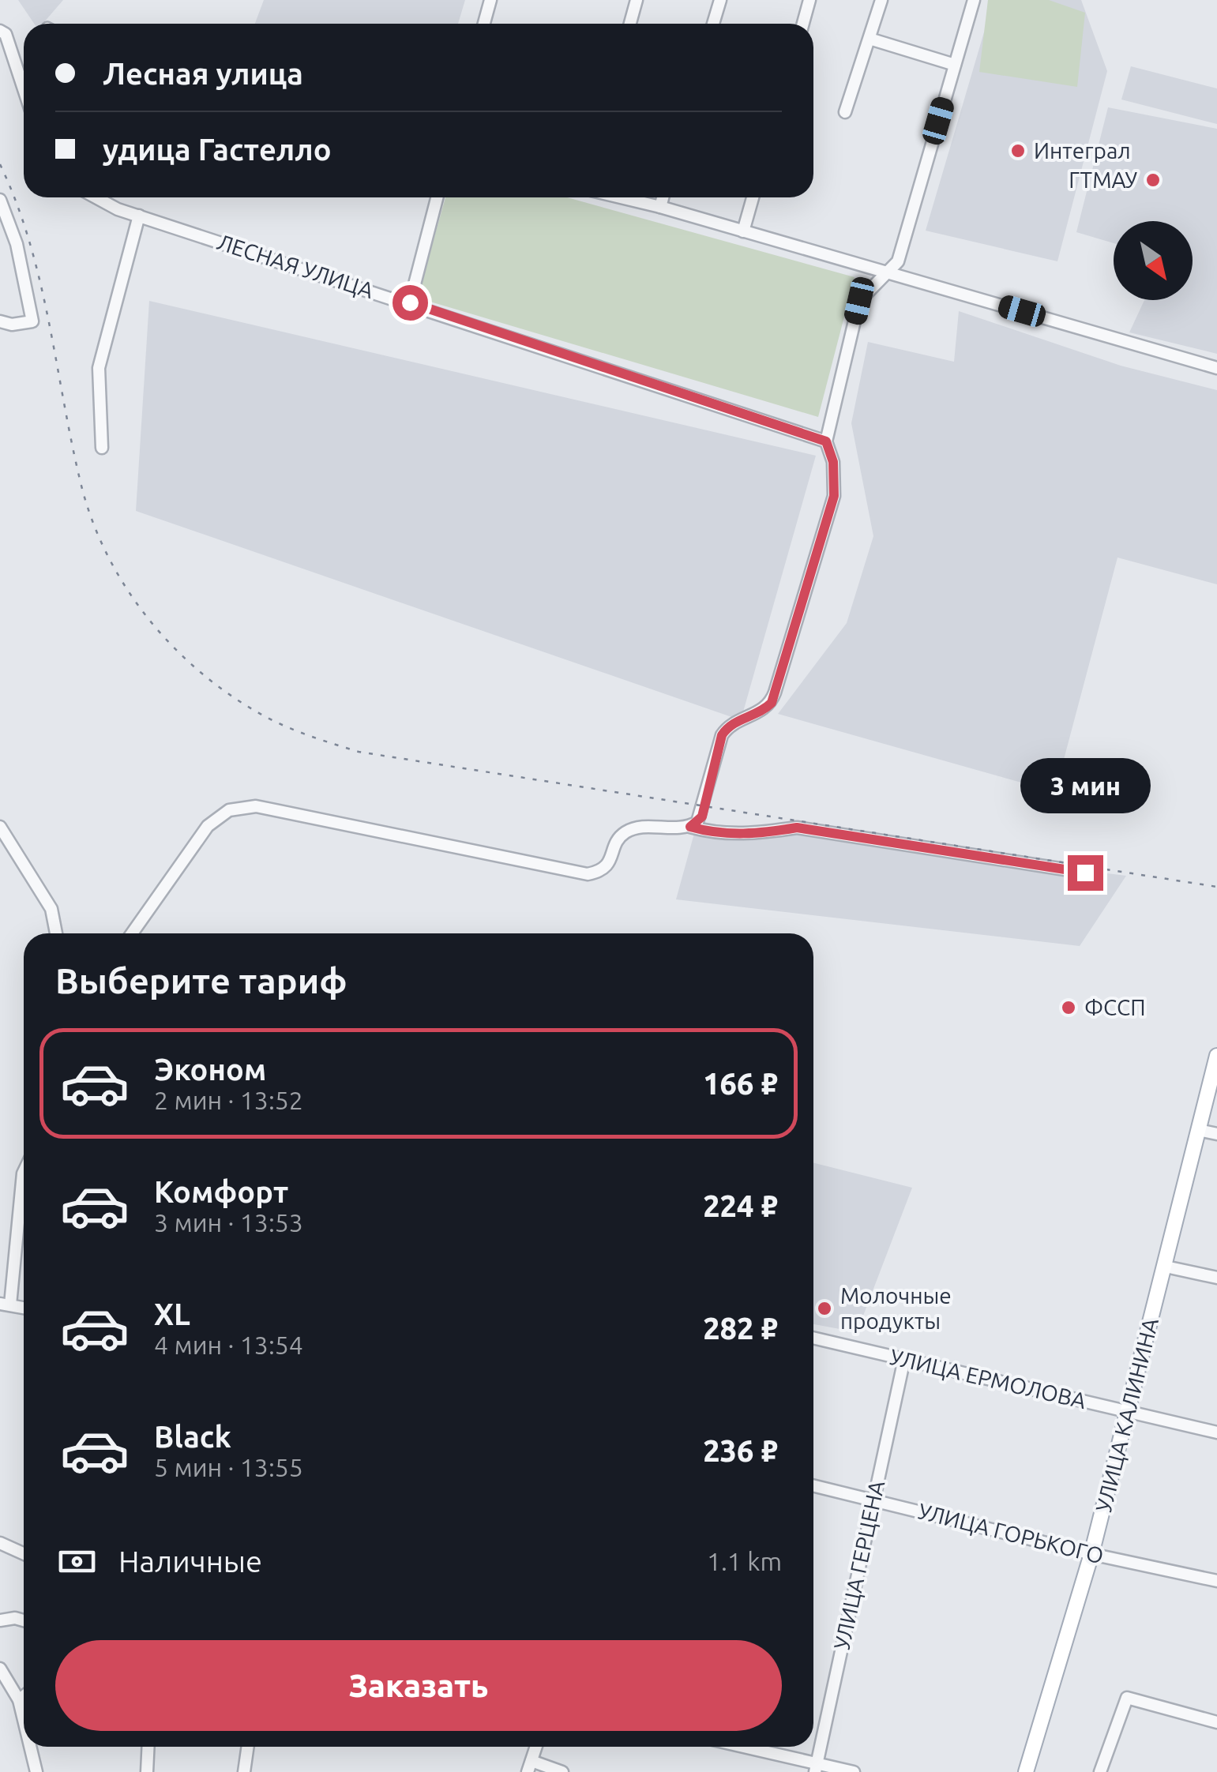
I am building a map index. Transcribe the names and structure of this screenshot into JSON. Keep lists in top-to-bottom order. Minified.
{"streets":{"main road":["УЛИЦА КАЛИНИНА"],"street":["ЛЕСНАЯ УЛИЦА","УЛИЦА ЕРМОЛОВА","УЛИЦА ГОРЬКОГО","УЛИЦА ГЕРЦЕНА"]},"crossings":[["УЛИЦА ЕРМОЛОВА","УЛИЦА КАЛИНИНА"],["УЛИЦА ЕРМОЛОВА","УЛИЦА ГЕРЦЕНА"],["УЛИЦА КАЛИНИНА","УЛИЦА ГОРЬКОГО"],["УЛИЦА ГОРЬКОГО","УЛИЦА ГЕРЦЕНА"]],"places":["Интеграл","ГТМАУ","ФССП","Молочные продукты"],"north":"bottom right","page":{"banner":["Лесная улица","удица Гастелло"],"bubble":"3 мин","heading":"Выберите тариф","list":[{"name":"Эконом","note":"2 мин · 13:52","value":"166 ₽"},{"name":"Комфорт","note":"3 мин · 13:53","value":"224 ₽"},{"name":"XL","note":"4 мин · 13:54","value":"282 ₽"},{"name":"Black","note":"5 мин · 13:55","value":"236 ₽"}],"pay":["Наличные","1.1 km"],"buttons":"Заказать"}}
